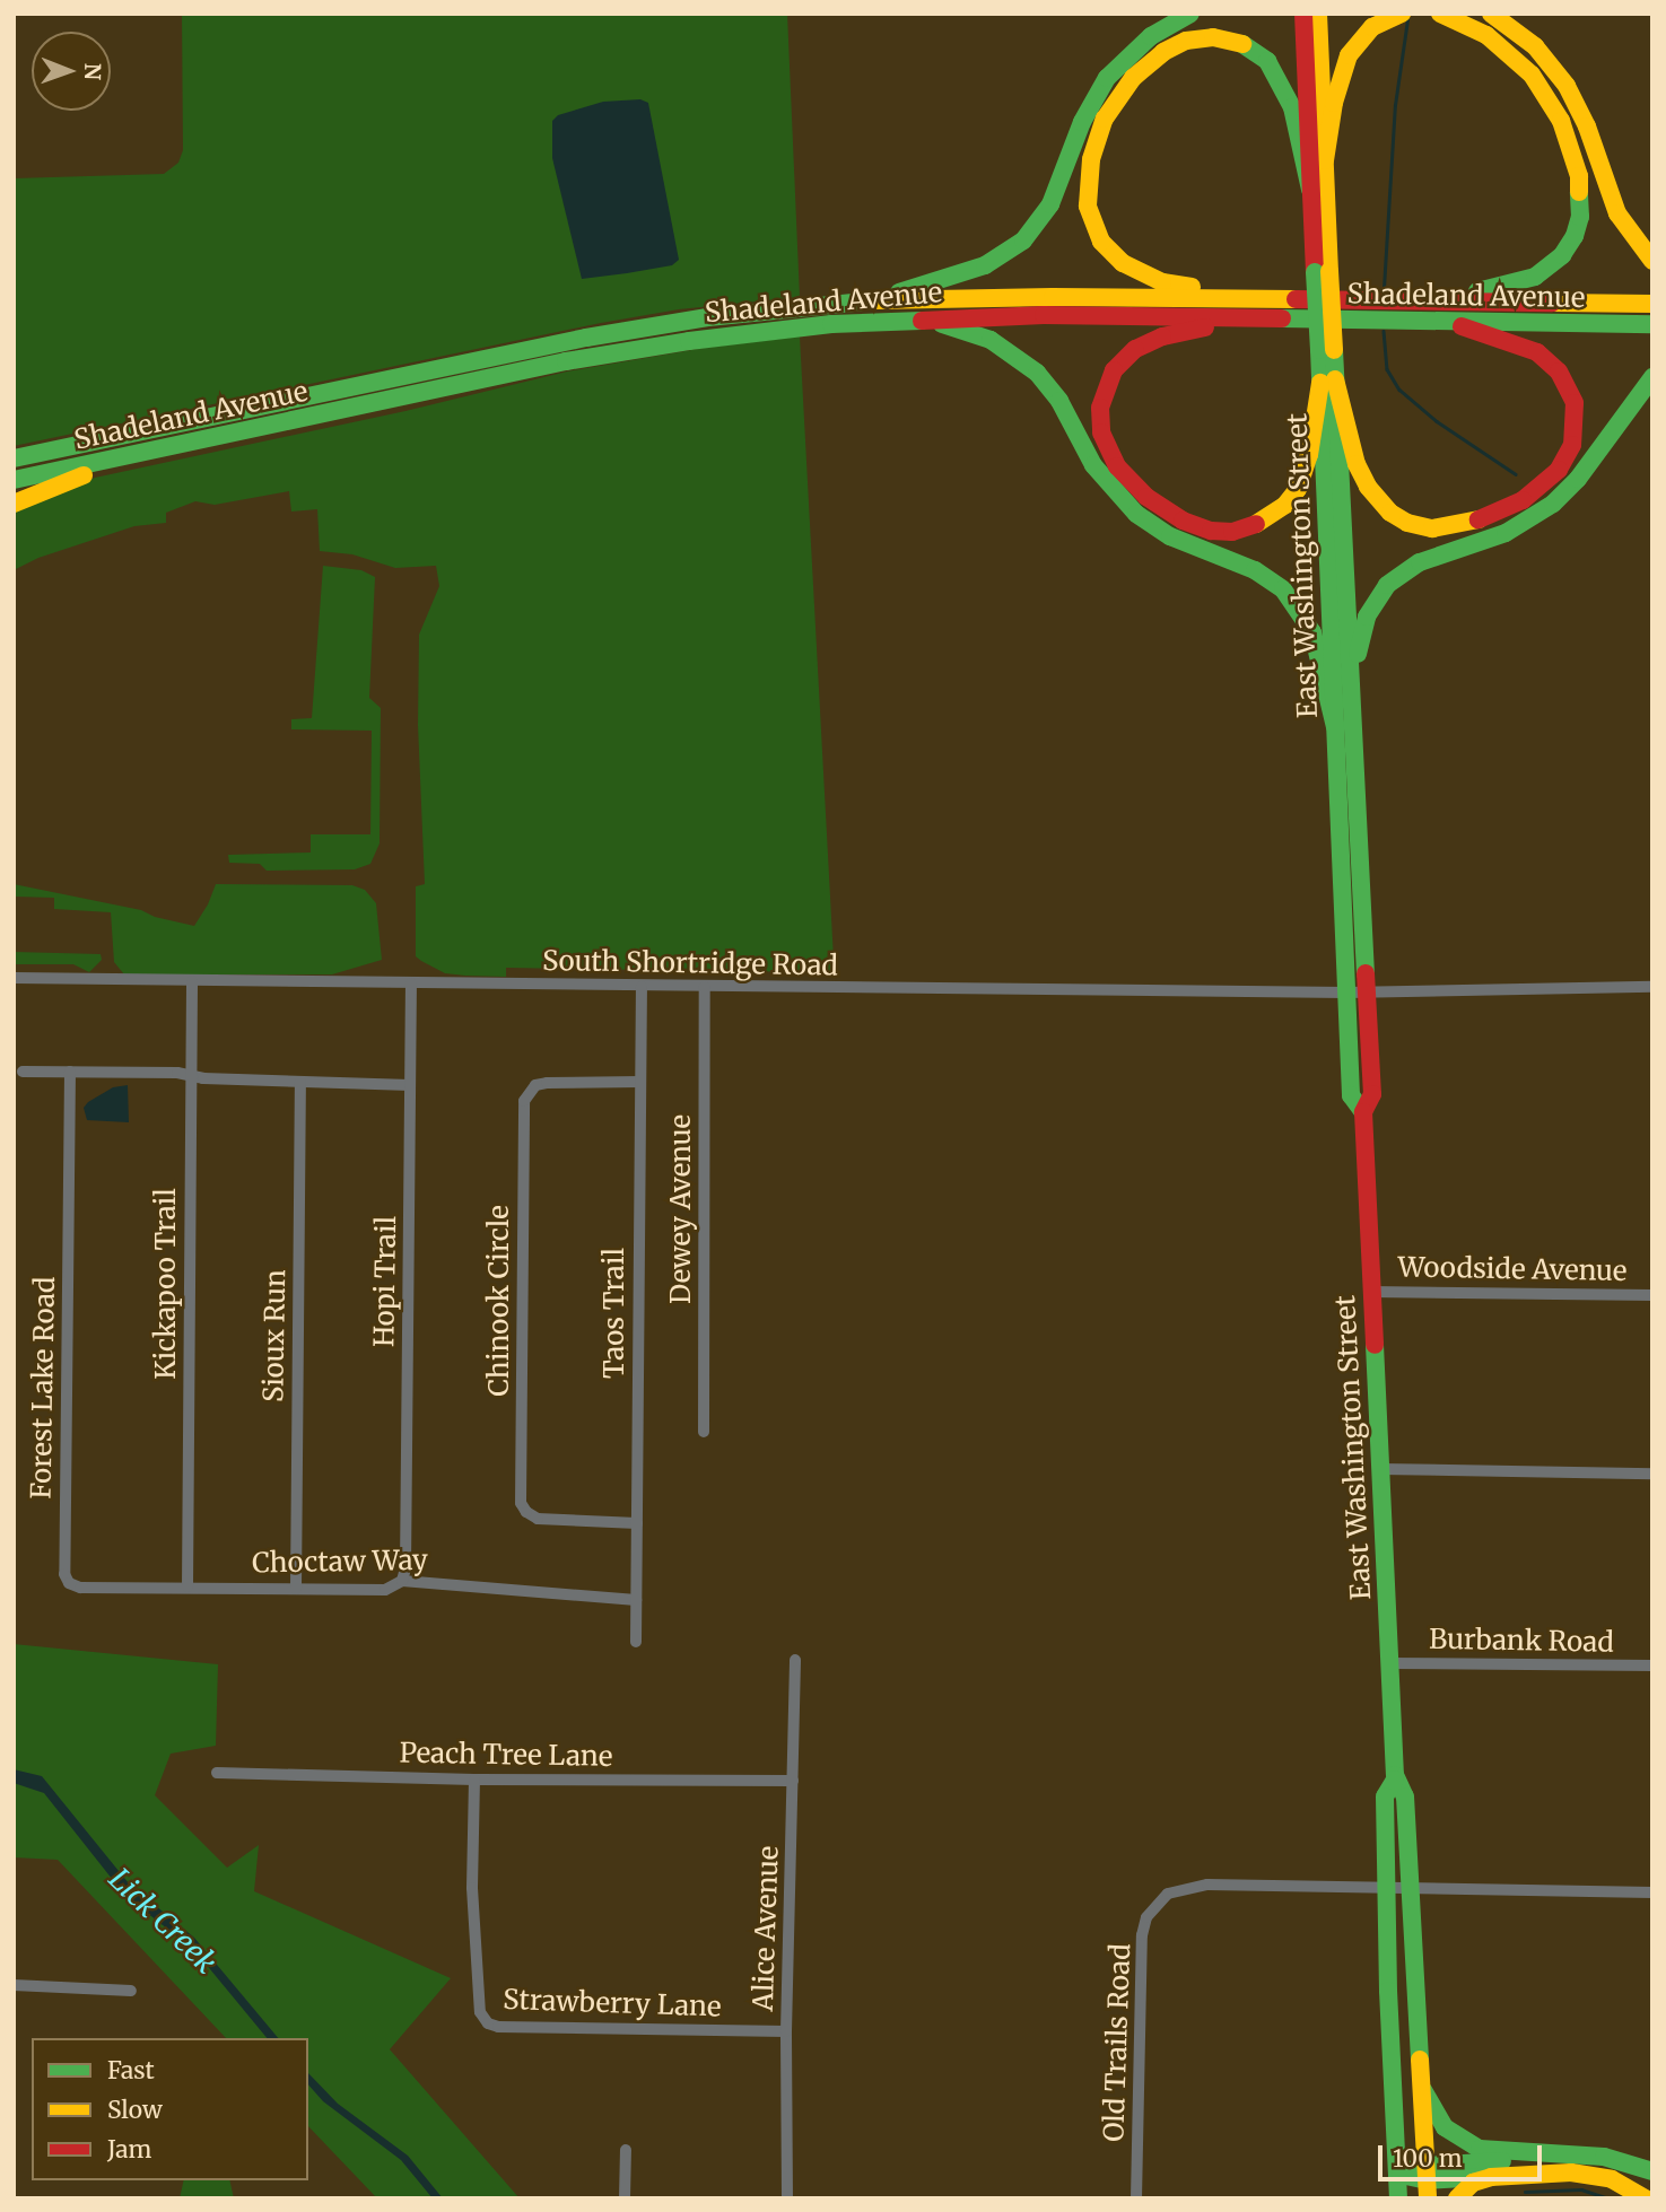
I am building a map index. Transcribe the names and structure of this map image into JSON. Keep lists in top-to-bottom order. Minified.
{"streets":{"main road":["Shadeland Avenue","East Washington Street"],"street":["South Shortridge Road","Dewey Avenue","Woodside Avenue","Hopi Trail","Kickapoo Trail","Chinook Circle","Taos Trail","Sioux Run","Forest Lake Road","Choctaw Way","Burbank Road","Peach Tree Lane","Alice Avenue","Strawberry Lane","Old Trails Road"]},"crossings":[["East Washington Street","South Shortridge Road"],["East Washington Street","Woodside Avenue"],["East Washington Street","Burbank Road"],["East Washington Street","Old Trails Road"],["South Shortridge Road","Dewey Avenue"],["South Shortridge Road","Hopi Trail"],["South Shortridge Road","Kickapoo Trail"],["South Shortridge Road","Taos Trail"],["Hopi Trail","Choctaw Way"],["Kickapoo Trail","Forest Lake Road"],["Kickapoo Trail","Choctaw Way"],["Chinook Circle","Taos Trail"],["Taos Trail","Choctaw Way"],["Sioux Run","Choctaw Way"],["Forest Lake Road","Choctaw Way"],["Peach Tree Lane","Alice Avenue"],["Peach Tree Lane","Strawberry Lane"],["Alice Avenue","Strawberry Lane"]],"water":["Lick Creek"],"legend":["Fast","Slow","Jam"],"scale_bar":"100 m","north":"right"}
